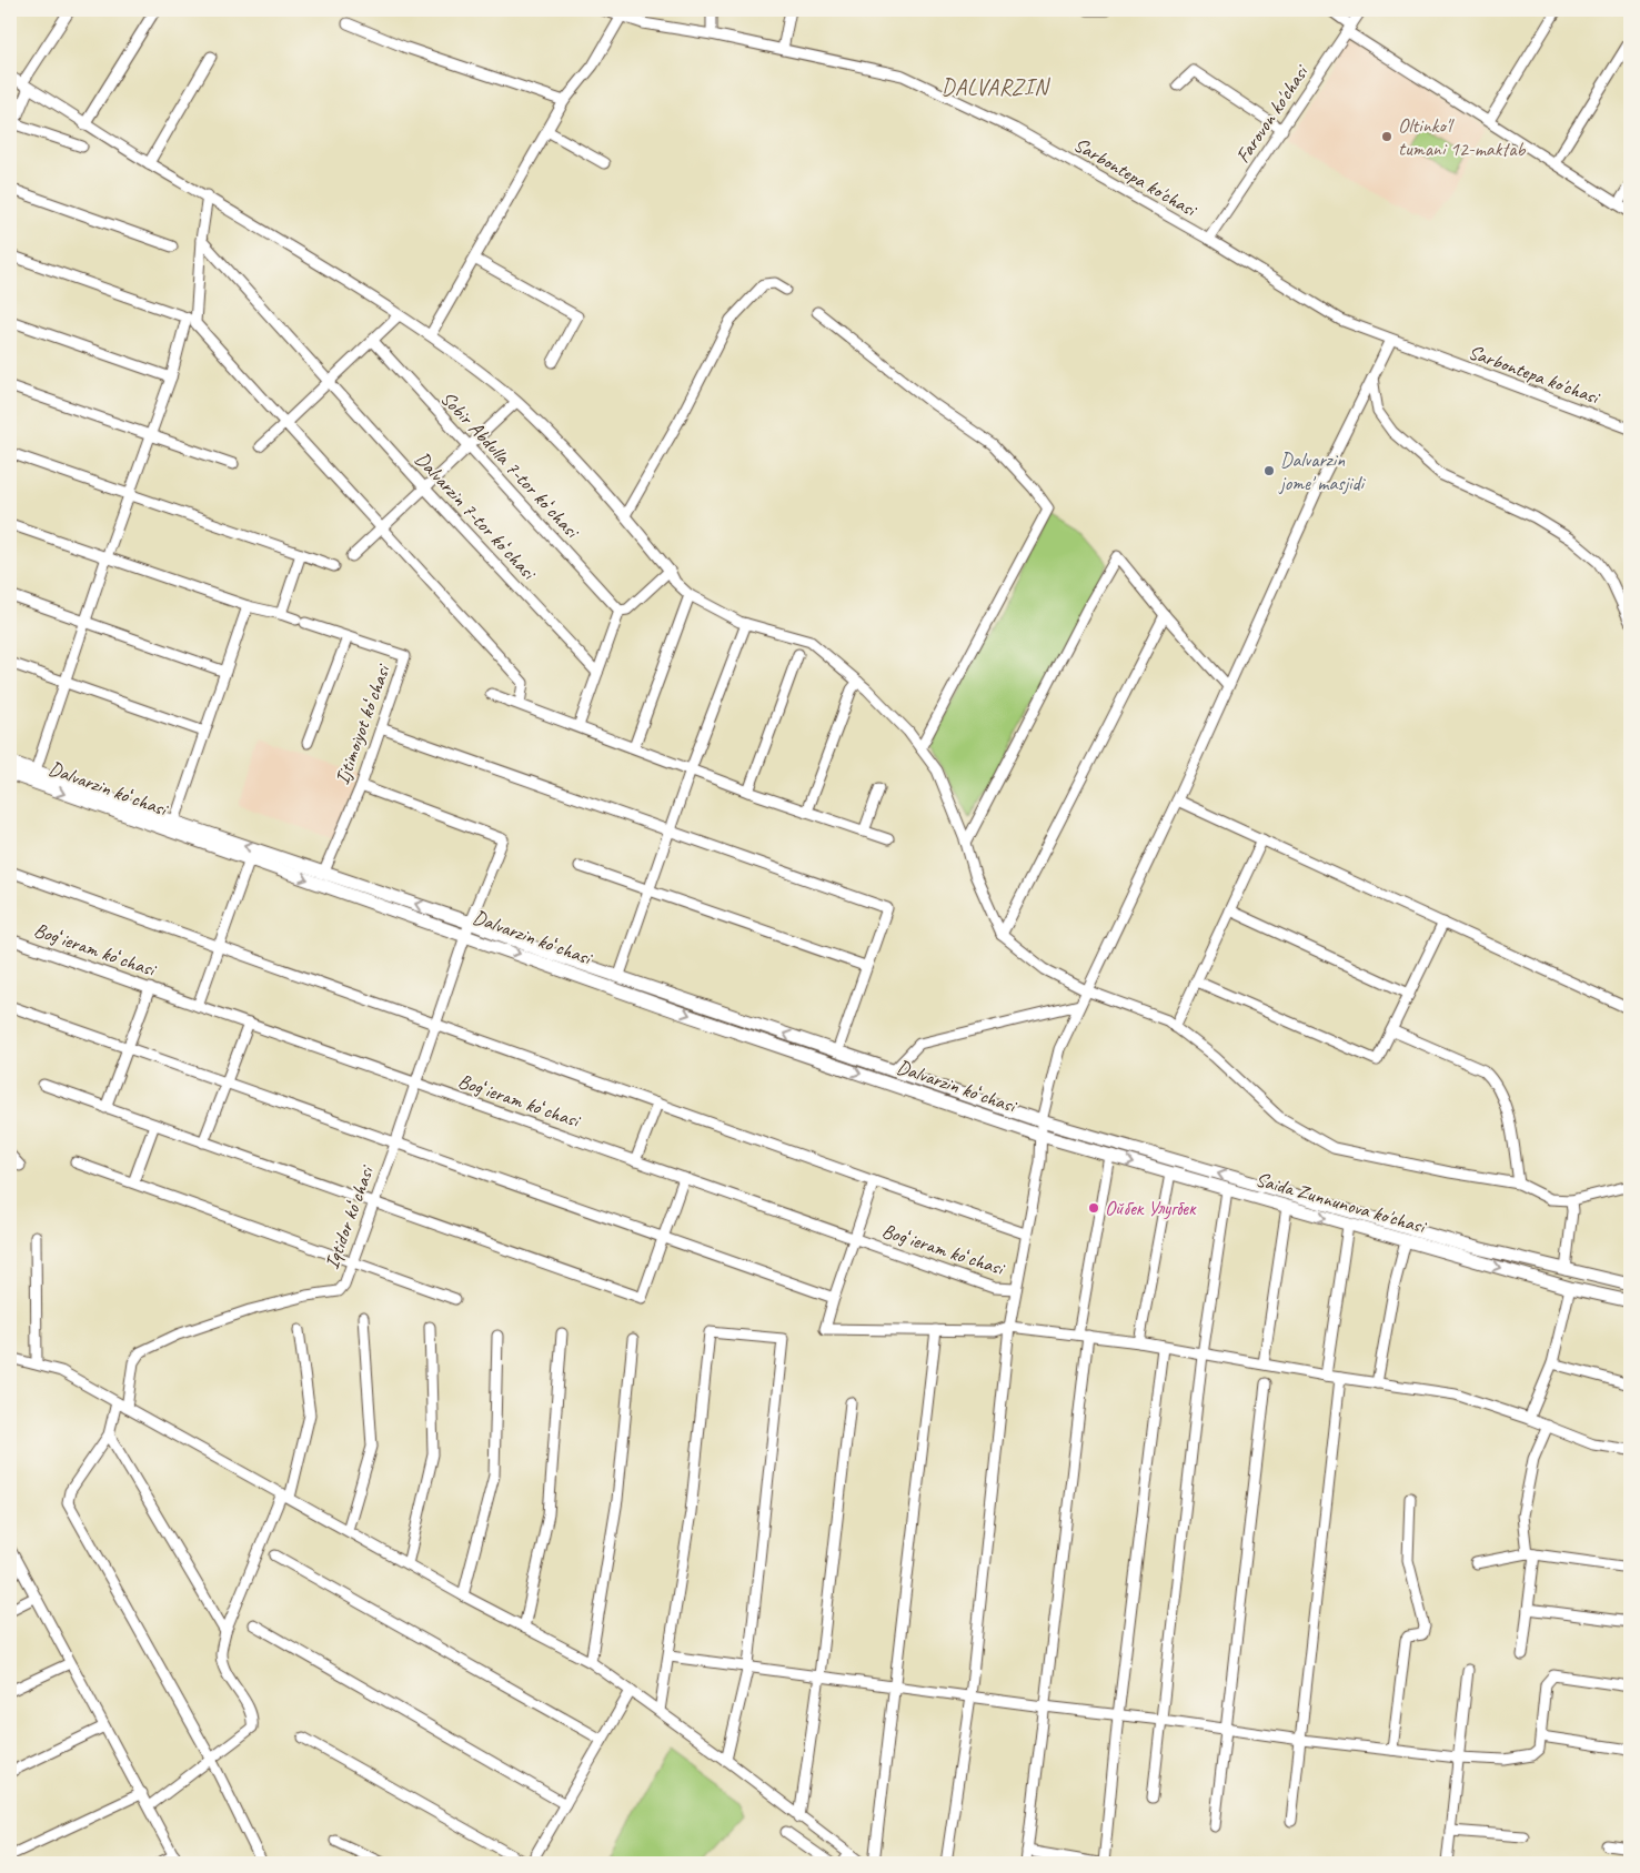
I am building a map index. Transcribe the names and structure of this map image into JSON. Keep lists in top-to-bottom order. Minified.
{"streets":{"main road":["Dalvarzin koʻchasi","Saida Zunnunova ko'chasi"],"street":["Farovon ko'chasi","Sarbontepa ko'chasi","Sobir Abdulla 7-tor koʻchasi","Dalvarzin 7-tor koʻchasi","Ijtimoiyot koʻchasi","Bogʻieram koʻchasi","Iqtidor koʻchasi"]},"crossings":[["Farovon ko'chasi","Sarbontepa ko'chasi"],["Ijtimoiyot koʻchasi","Dalvarzin koʻchasi"],["Ijtimoiyot koʻchasi","Iqtidor koʻchasi"],["Dalvarzin koʻchasi","Saida Zunnunova ko'chasi"],["Dalvarzin koʻchasi","Iqtidor koʻchasi"],["Bogʻieram koʻchasi","Iqtidor koʻchasi"]],"districts":["DALVARZIN"],"places":["Oltinko'l tumani 12-maktab","Dalvarzin jome' masjidi","Ойбек Улугбек"]}
